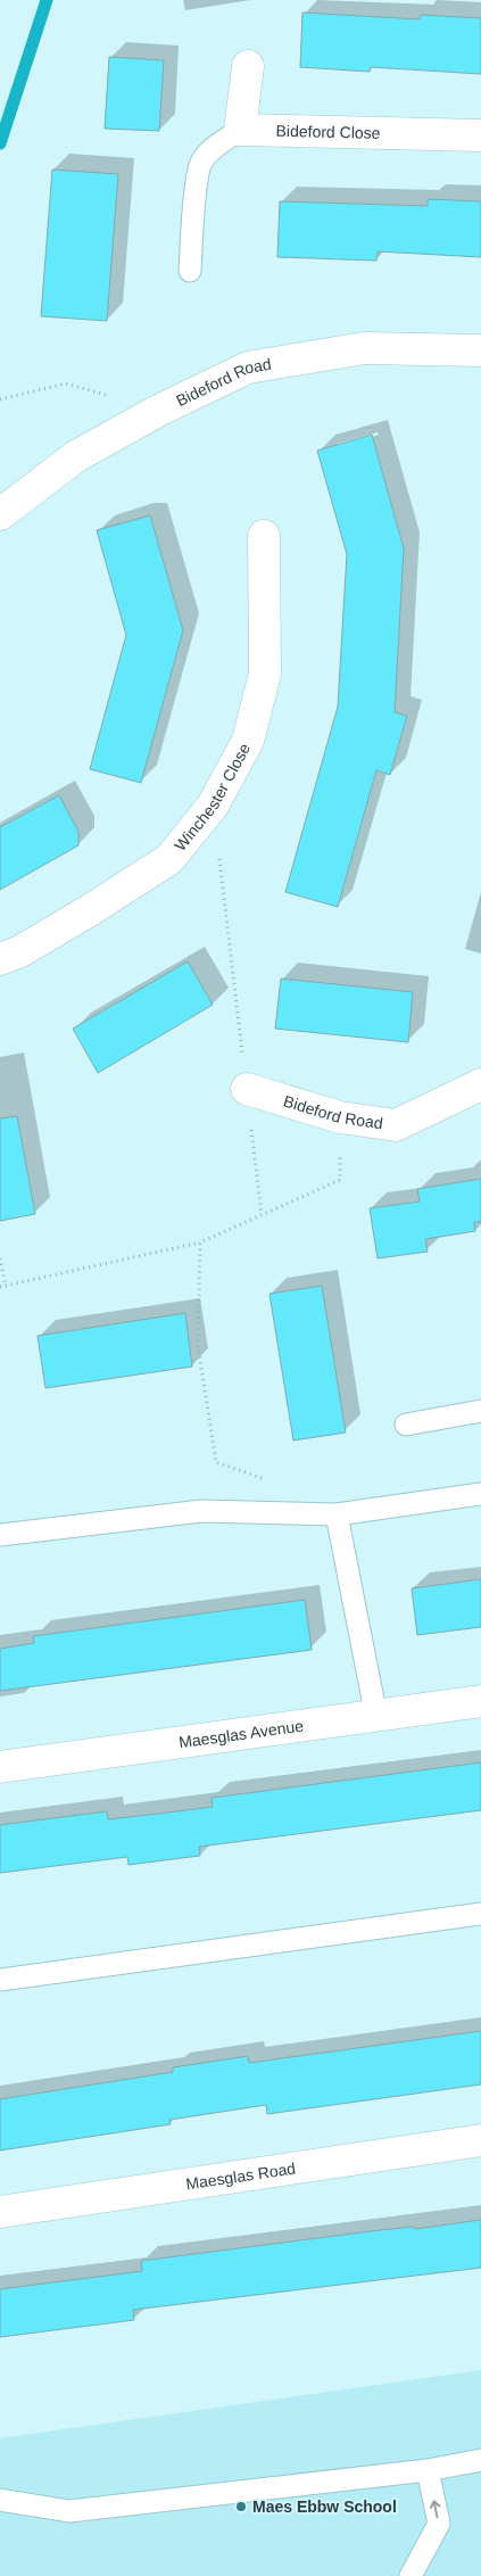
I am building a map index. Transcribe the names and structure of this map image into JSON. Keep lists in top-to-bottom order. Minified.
{"streets":{"street":["Bideford Close","Bideford Road","Winchester Close","Maesglas Avenue","Maesglas Road"]},"places":["Maes Ebbw School"]}
